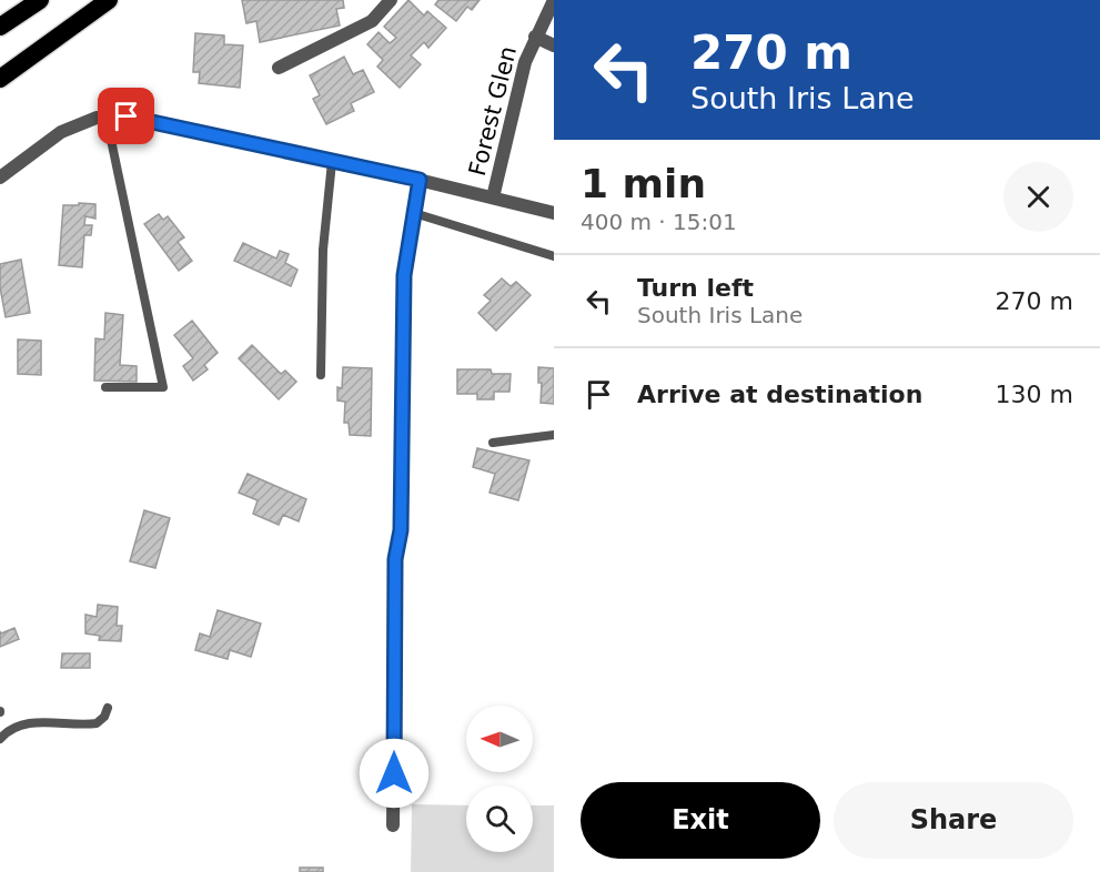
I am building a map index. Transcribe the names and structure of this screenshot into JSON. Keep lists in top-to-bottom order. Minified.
{"streets":{"street":["Forest Glen"]},"north":"left","page":{"turn":["270 m","South Iris Lane"],"heading":["1 min","400 m · 15:01"],"list":[{"name":"Turn left","note":"South Iris Lane","value":"270 m"},{"name":"Arrive at destination","value":"130 m"}],"buttons":["Exit","Share"]}}
